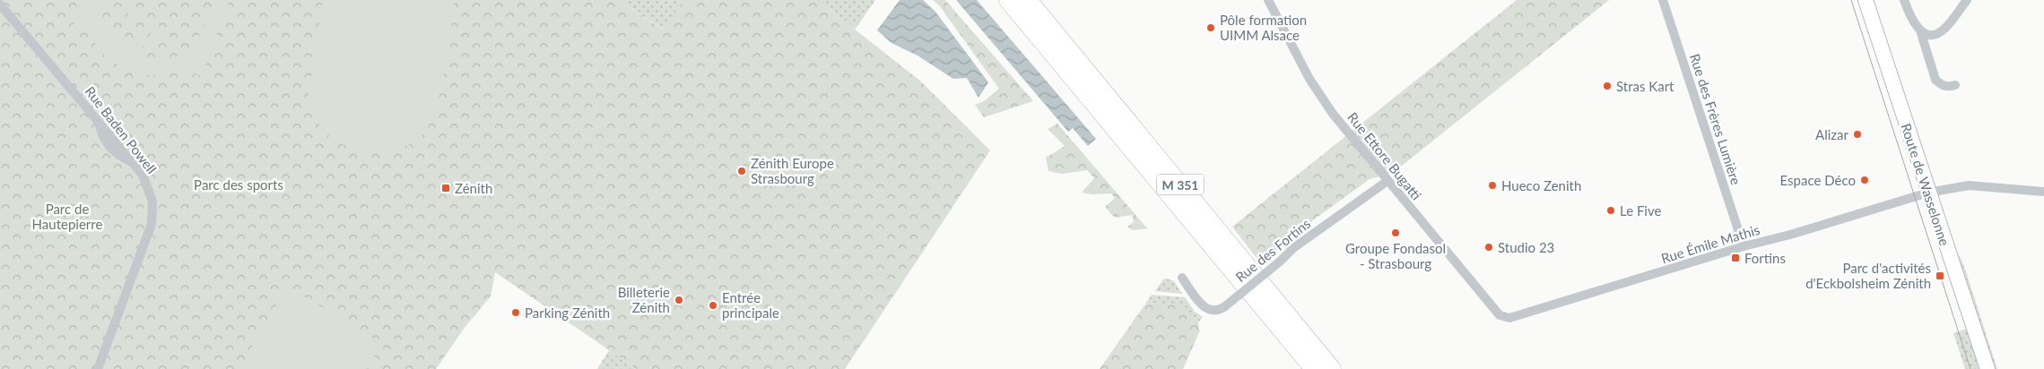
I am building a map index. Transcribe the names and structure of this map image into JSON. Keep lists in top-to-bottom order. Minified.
{"streets":{"highway":["M 351"],"main road":["Route de Wasselonne"],"street":["Rue des Frères Lumière","Rue Baden Powell","Rue Ettore Bugatti","Rue Émile Mathis","Rue des Fortins"]},"crossings":[["Rue des Frères Lumière","Rue Émile Mathis"],["Rue Ettore Bugatti","Rue Émile Mathis"],["Rue Ettore Bugatti","Rue des Fortins"],["Route de Wasselonne","Rue Émile Mathis"]],"parks":["Parc des sports","Parc de Hautepierre"],"places":{"other":["Pôle formation UIMM Alsace","Stras Kart","Alizar","Zénith Europe Strasbourg","Espace Déco","Hueco Zenith","Le Five","Groupe Fondasol - Strasbourg","Studio 23","Billeterie Zénith","Entrée principale","Parking Zénith"],"transit":["Zénith","Fortins","Parc d'activités d'Eckbolsheim Zénith"]}}
